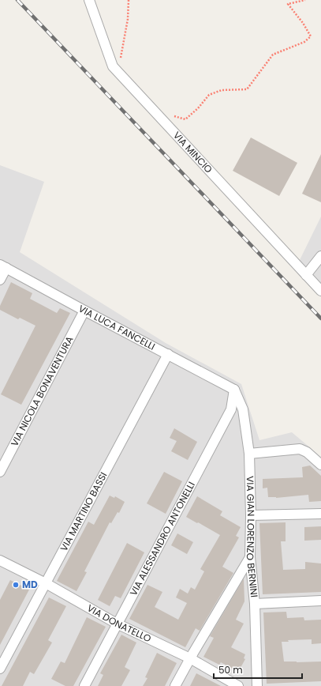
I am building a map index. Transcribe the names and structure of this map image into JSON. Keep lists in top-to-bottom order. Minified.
{"streets":{"street":["VIA MINCIO","VIA LUCA FANCELLI","VIA NICOLA BONAVENTURA","VIA MARTINO BASSI","VIA GIAN LORENZO BERNINI","VIA ALESSANDRO ANTONELLI","VIA DONATELLO"]},"crossings":[["VIA LUCA FANCELLI","VIA NICOLA BONAVENTURA"],["VIA LUCA FANCELLI","VIA MARTINO BASSI"],["VIA LUCA FANCELLI","VIA GIAN LORENZO BERNINI"],["VIA LUCA FANCELLI","VIA ALESSANDRO ANTONELLI"],["VIA MARTINO BASSI","VIA DONATELLO"],["VIA GIAN LORENZO BERNINI","VIA ALESSANDRO ANTONELLI"],["VIA ALESSANDRO ANTONELLI","VIA DONATELLO"]],"places":["MD"],"scale_bar":"50 m"}
